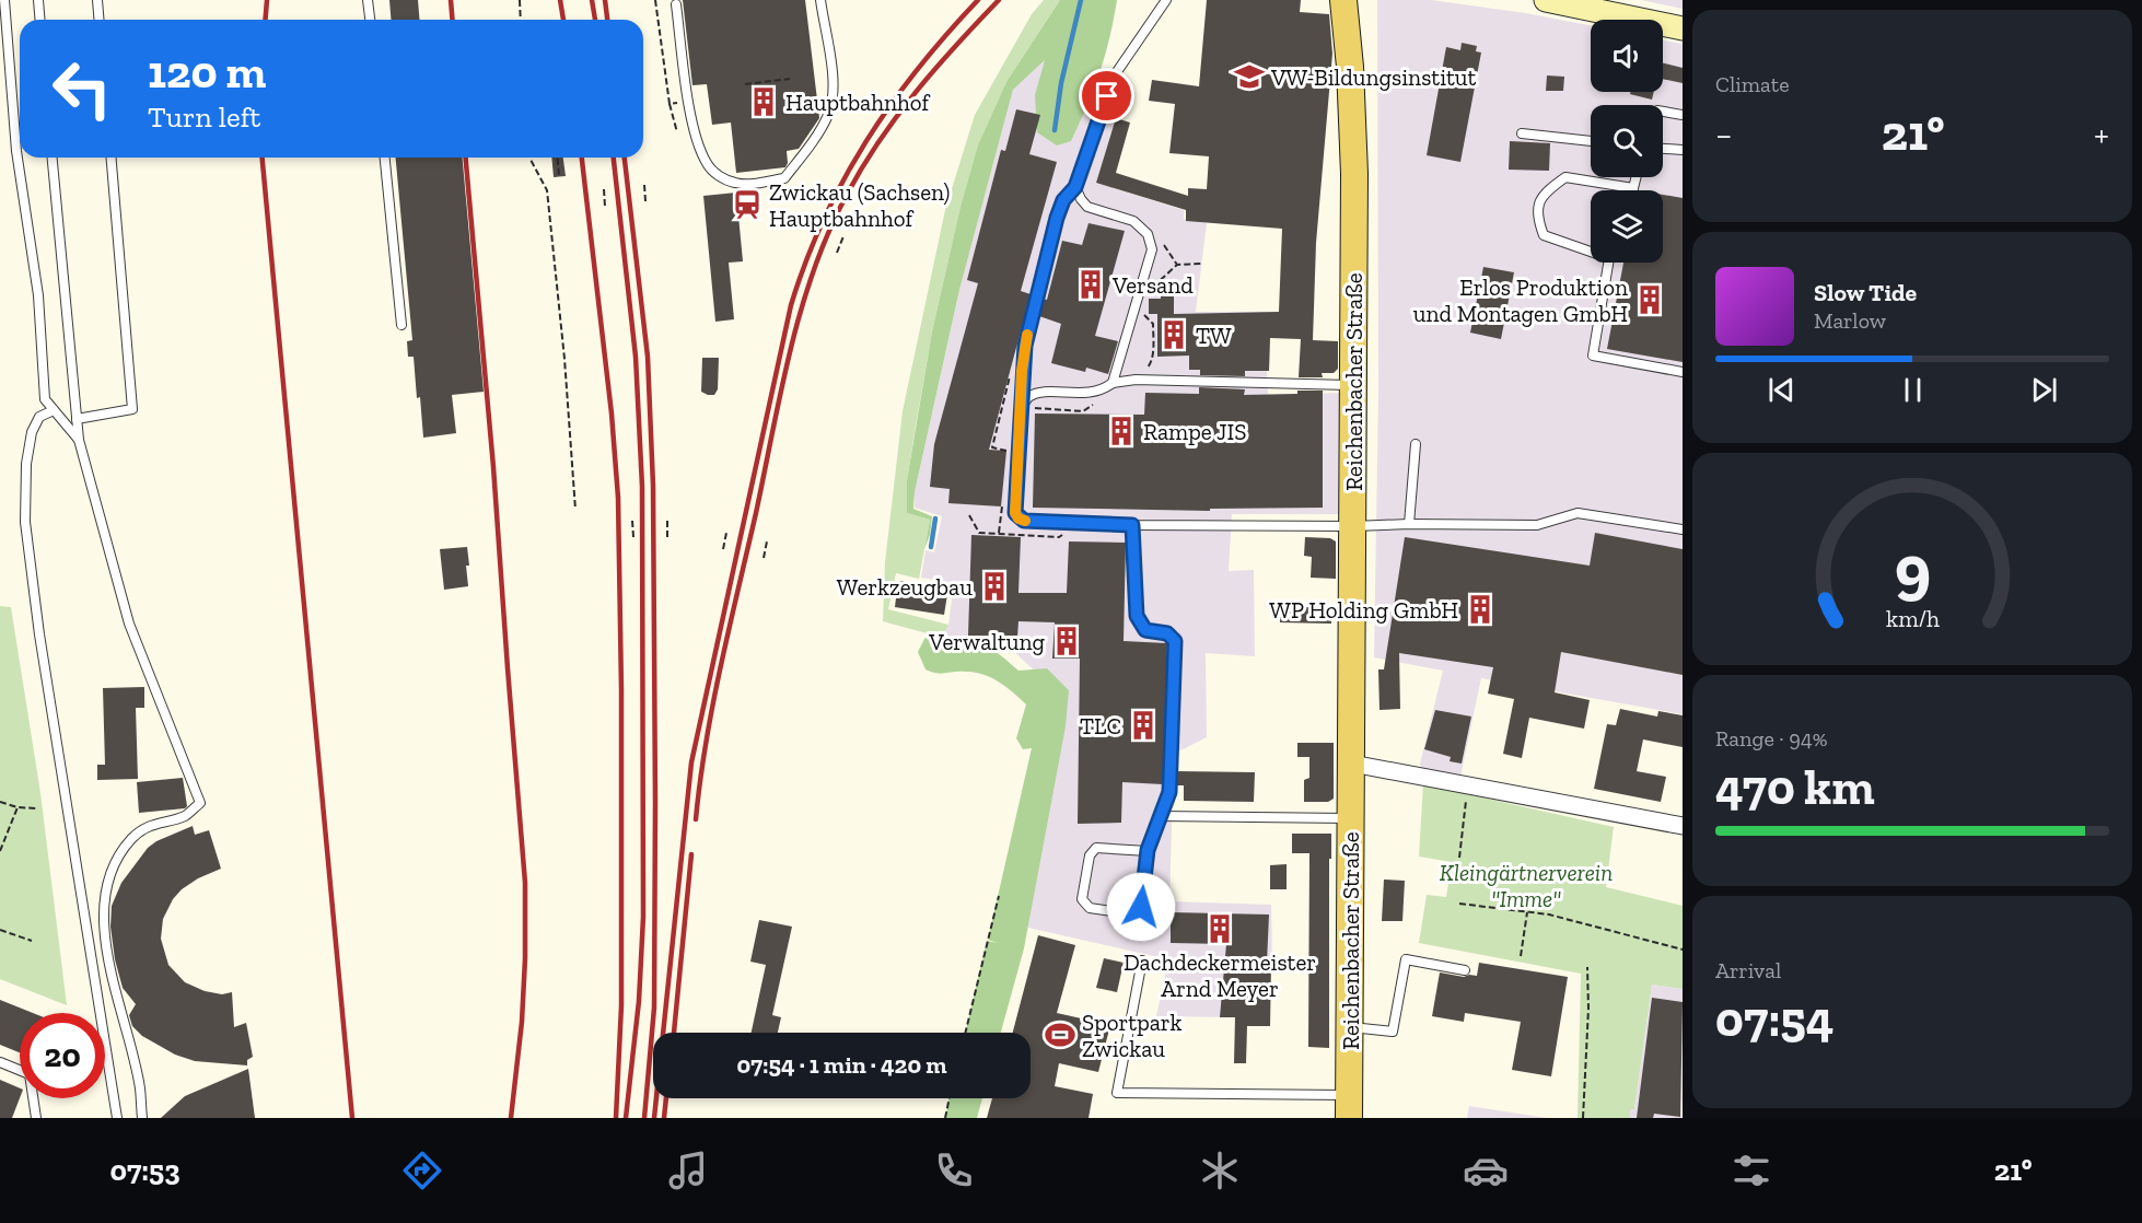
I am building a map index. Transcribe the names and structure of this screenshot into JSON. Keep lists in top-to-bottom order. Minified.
{"streets":{"main road":["Reichenbacher Straße"]},"parks":["Kleingärtnerverein \"Imme\""],"places":{"school or university":["VW-Bildungsinstitut"],"building":["Hauptbahnhof","Versand","Erlos Produktion und Montagen GmbH","TW","Rampe JIS","Werkzeugbau","WP Holding GmbH","Verwaltung","TLC","Dachdeckermeister Arnd Meyer"],"station":["Zwickau (Sachsen) Hauptbahnhof"],"sports":["Sportpark Zwickau"]},"page":{"tile":["Climate",["Range · 94%","470 km"],["Arrival","07:54"]],"turn":["120 m","Turn left"],"heat":["−","21°","+"],"song":["Slow Tide","Marlow"],"limit":"20","trip":"07:54 · 1 min · 420 m","tabs":["07:53","21°"],"gauge":["9","km/h"]}}
